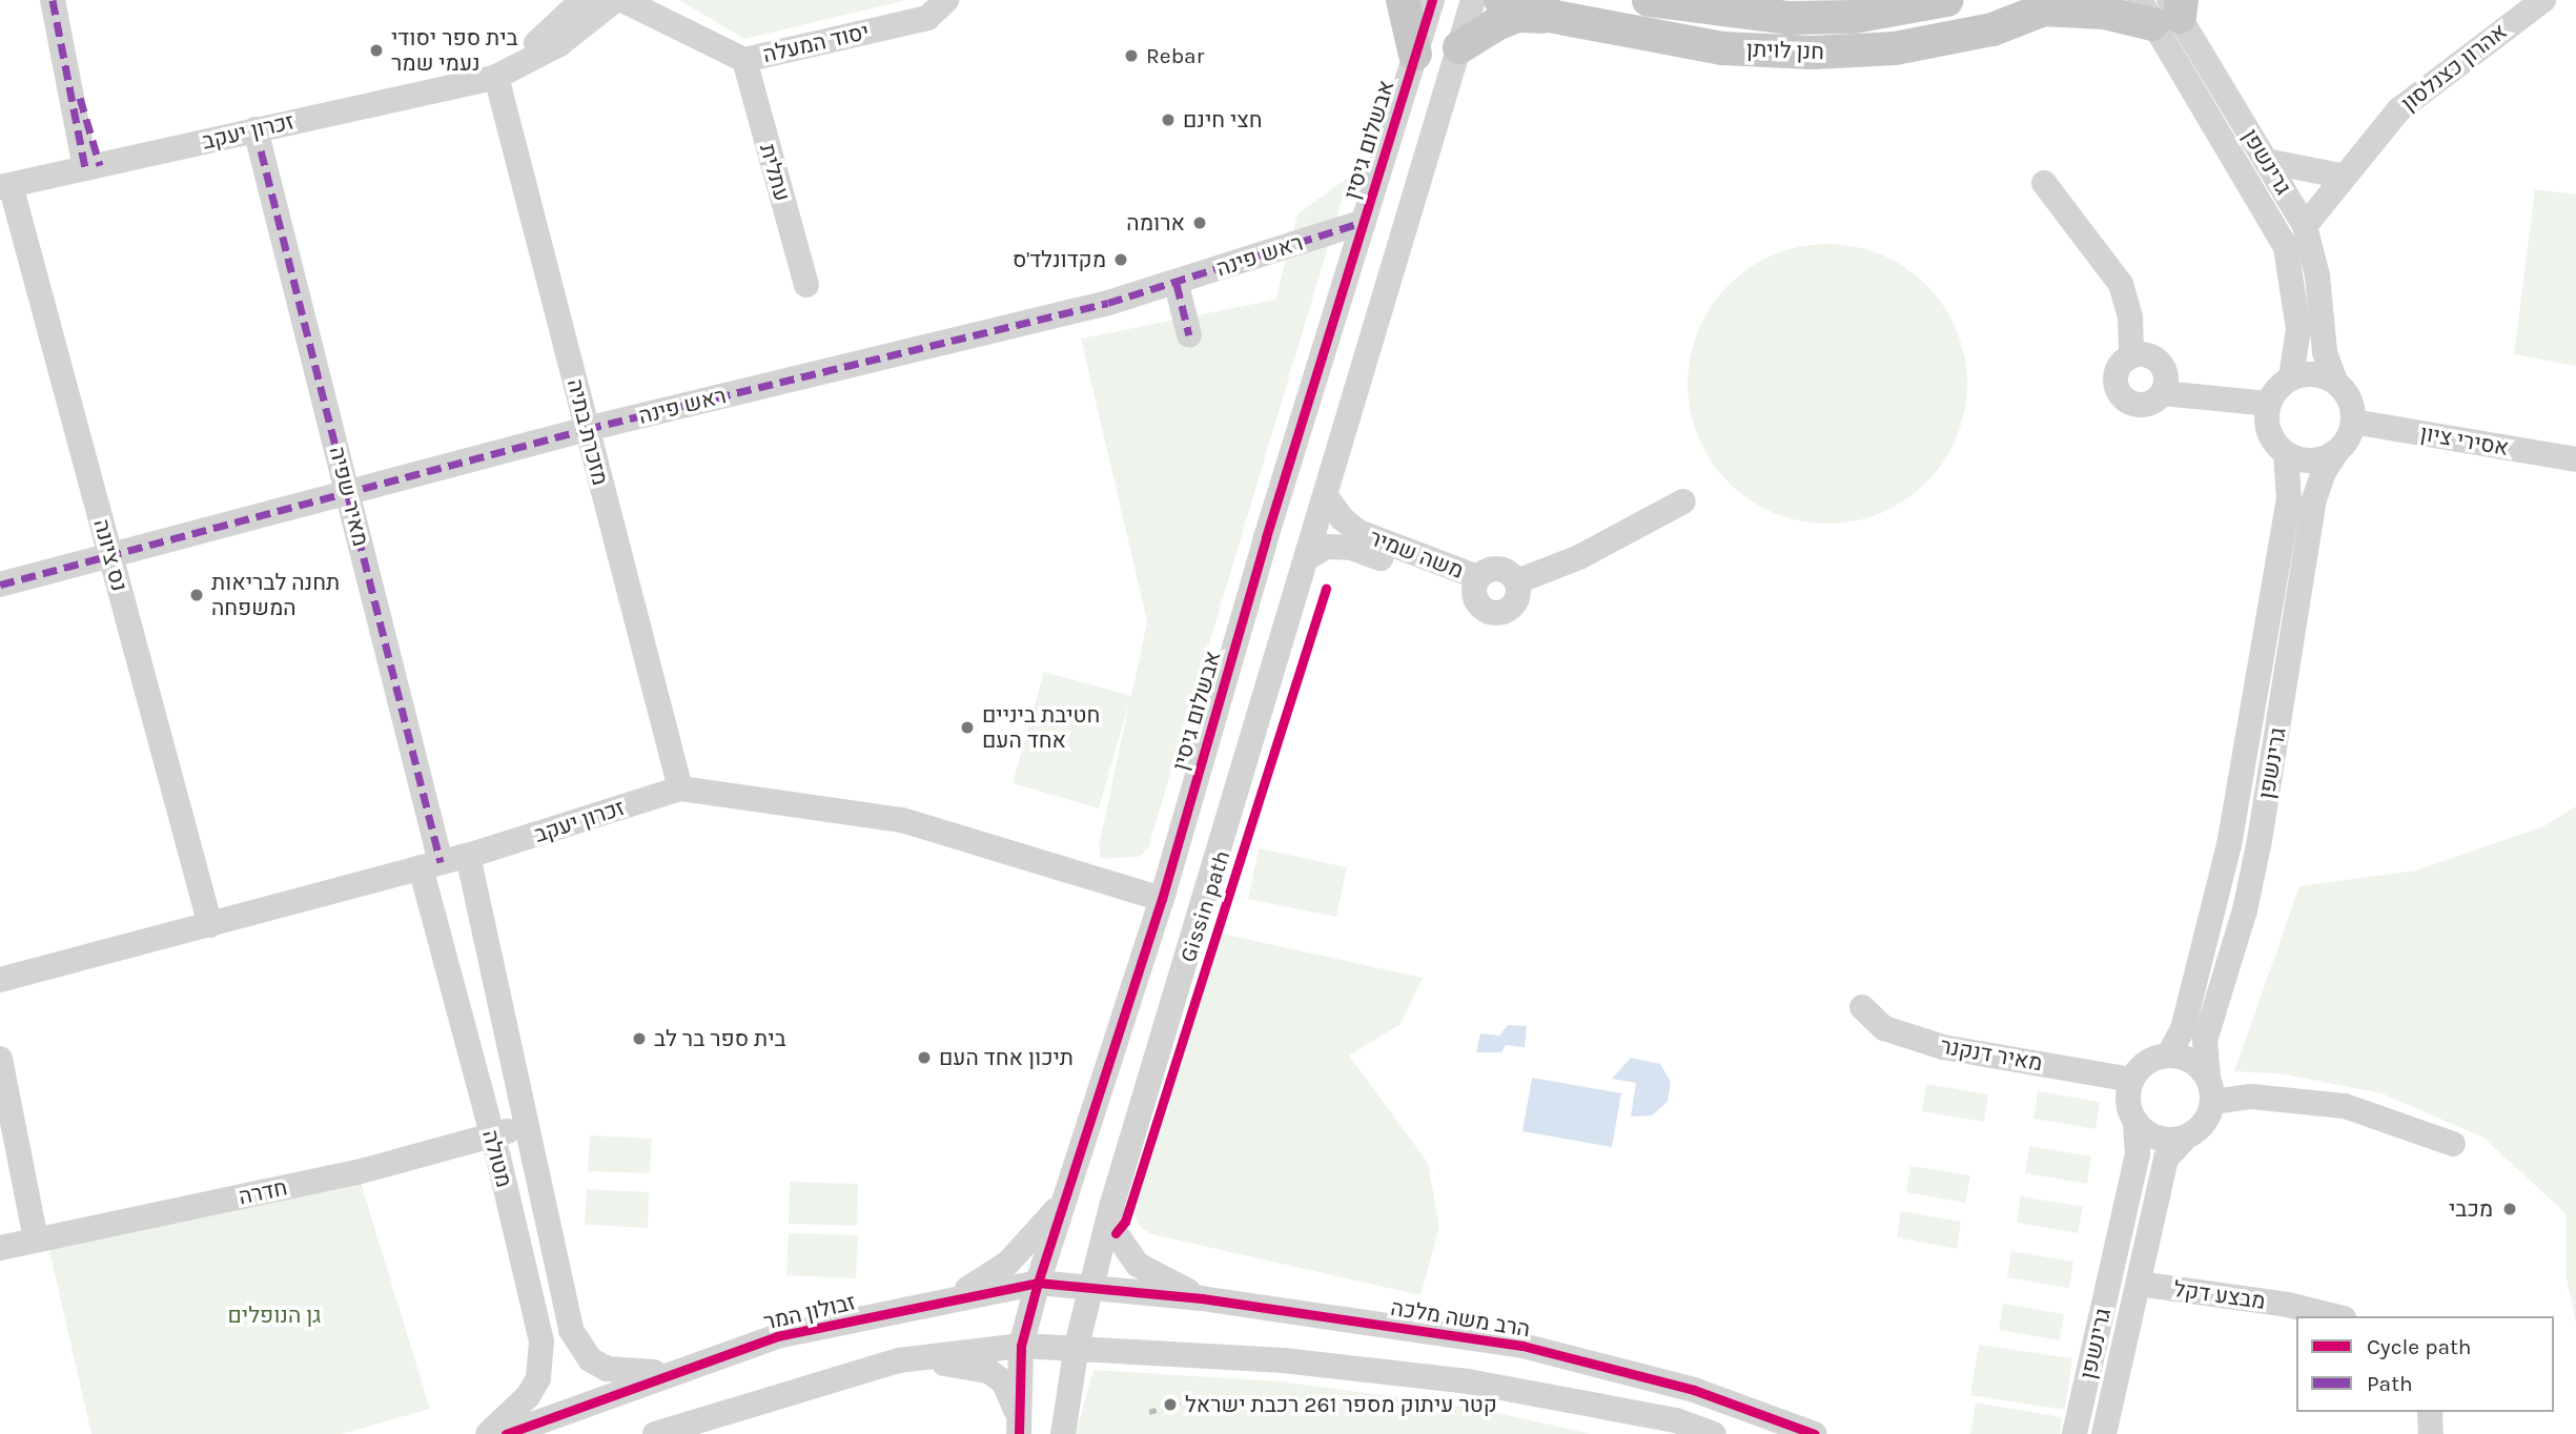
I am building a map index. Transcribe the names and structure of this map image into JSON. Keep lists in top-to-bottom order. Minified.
{"streets":{"main road":["חנן לויתן"],"street":["יסוד המעלה","אהרון כצנלסון","זכרון יעקב","אבשלום גיסין","גרינשפן","עתלית","ראש פינה","מזכרת בתיה","אסירי ציון","מאיר שפיה","משה שמיר","נס ציונה","מאיר דנקנר","מטולה","חדרה","מבצע דקל","זבולון המר","הרב משה מלכה"],"cycle path":["Gissin path"]},"crossings":[["יסוד המעלה","עתלית"],["אהרון כצנלסון","גרינשפן"],["זכרון יעקב","אבשלום גיסין"],["זכרון יעקב","מזכרת בתיה"],["זכרון יעקב","מאיר שפיה"],["זכרון יעקב","נס ציונה"],["זכרון יעקב","מטולה"],["אבשלום גיסין","ראש פינה"],["אבשלום גיסין","זבולון המר"],["גרינשפן","אסירי ציון"],["גרינשפן","מאיר דנקנר"],["גרינשפן","מבצע דקל"],["ראש פינה","מזכרת בתיה"],["ראש פינה","מאיר שפיה"],["ראש פינה","נס ציונה"],["מאיר שפיה","מטולה"],["מטולה","חדרה"],["מטולה","זבולון המר"],["זבולון המר","הרב משה מלכה"]],"parks":["גן הנופלים"],"places":["בית ספר יסודי נעמי שמר","Rebar","חצי חינם","ארומה","מקדונלד'ס","תחנה לבריאות המשפחה","חטיבת ביניים אחד העם","בית ספר בר לב","תיכון אחד העם","מכבי","קטר עיתוק מספר 261 רכבת ישראל"],"legend":["Cycle path","Path"]}
